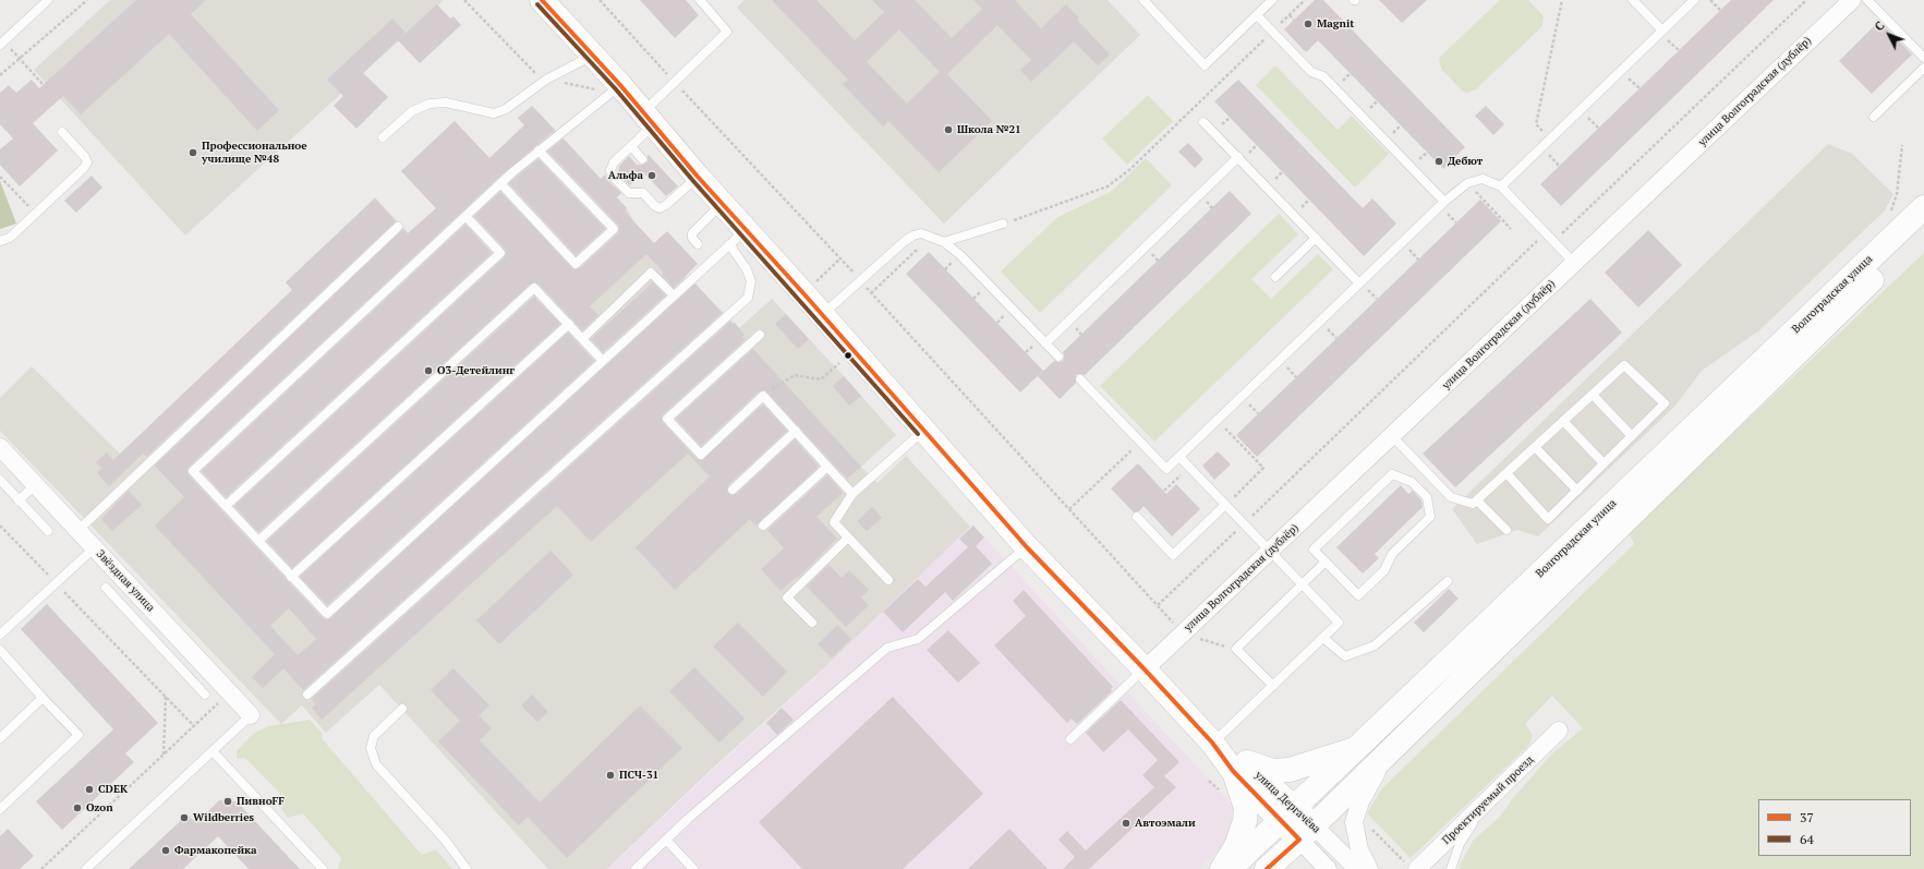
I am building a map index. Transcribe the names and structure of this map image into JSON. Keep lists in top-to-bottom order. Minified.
{"streets":{"main road":["Волгоградская улица","улица Дергачёва"],"street":["улица Волгоградская (дублёр)","Звёздная улица","Проектируемый проезд"]},"crossings":[["улица Волгоградская (дублёр)","улица Дергачёва"],["Волгоградская улица","улица Дергачёва"]],"places":["Magnit","Школа №21","Профессиональное училище №48","Дебют","Альфа","О3-Детейлинг","ПСЧ-31","CDEK","ПивноFF","Ozon","Wildberries","Автоэмали","Фармакопейка"],"lines":["transit line 37","transit line 64"],"legend":["37","64"],"north":"top left"}
